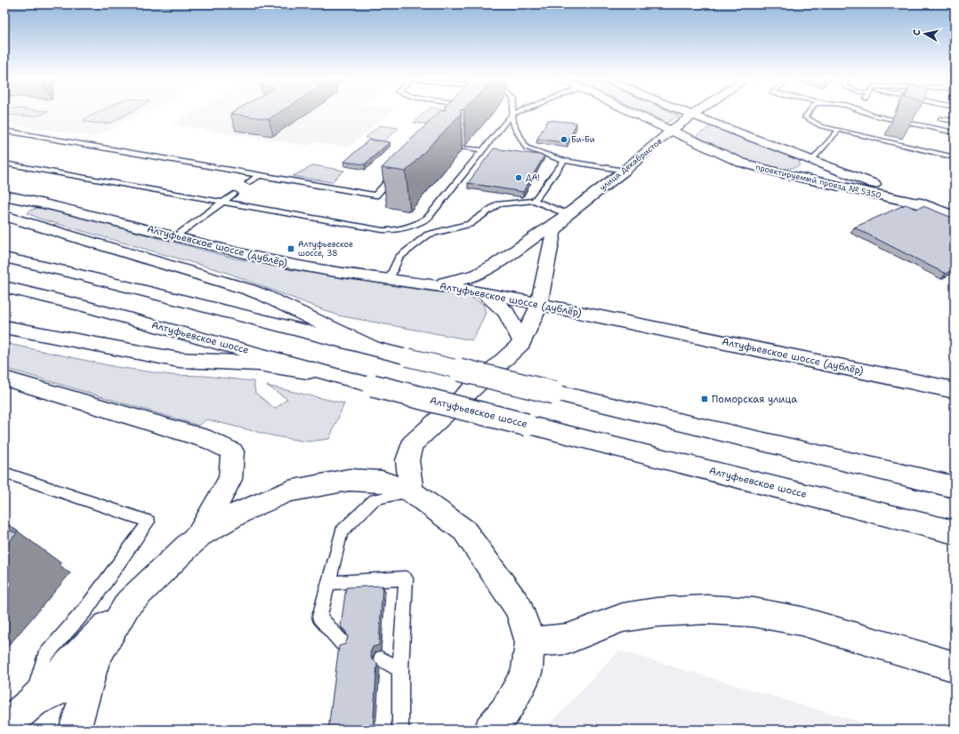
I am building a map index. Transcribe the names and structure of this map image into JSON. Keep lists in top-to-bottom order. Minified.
{"streets":{"main road":["улица Декабристов","проектируемый проезд № 5350","Алтуфьевское шоссе (дублёр)","Алтуфьевское шоссе"]},"crossings":[["улица Декабристов","проектируемый проезд № 5350"],["улица Декабристов","Алтуфьевское шоссе (дублёр)"]],"places":{"other":["Би-Би","ДА!"],"transit":["Алтуфьевское шоссе, 38","Поморская улица"]},"north":"left"}
